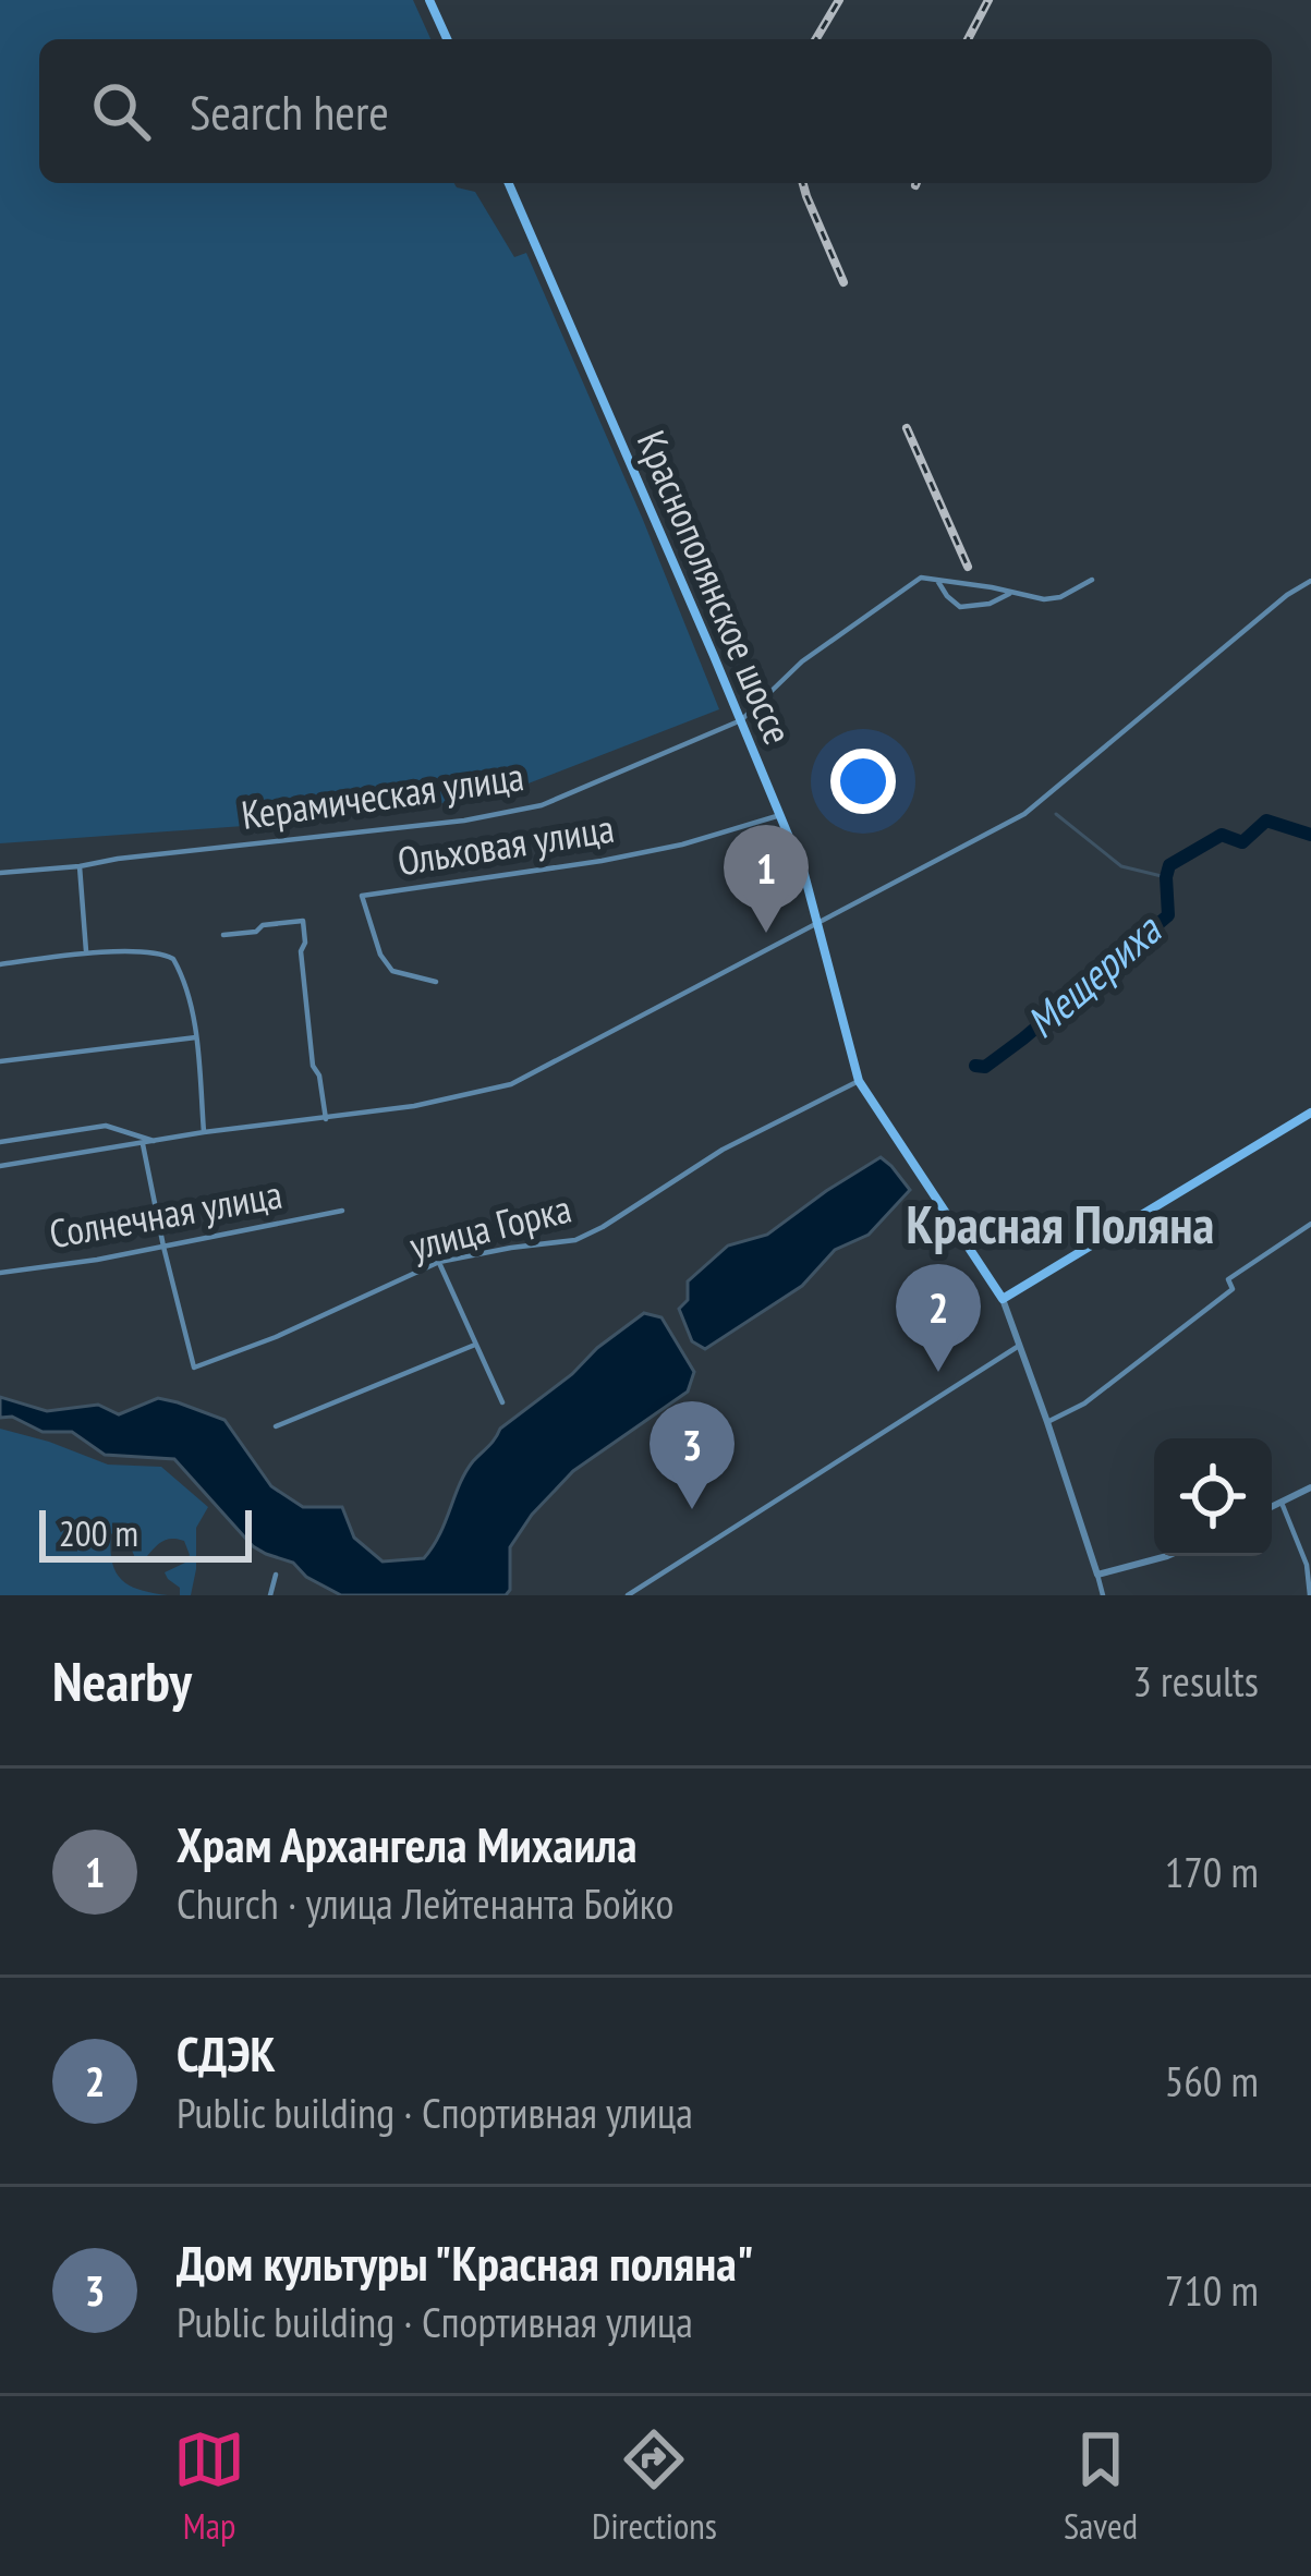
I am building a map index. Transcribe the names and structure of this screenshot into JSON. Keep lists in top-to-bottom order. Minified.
{"streets":{"main road":["Краснополянское шоссе"],"street":["Керамическая улица","Ольховая улица","Солнечная улица","улица Горка"]},"crossings":[["Краснополянское шоссе","Керамическая улица"],["Краснополянское шоссе","Ольховая улица"],["Краснополянское шоссе","улица Горка"],["Солнечная улица","улица Горка"]],"districts":["Красная Поляна"],"water":["Мещериха"],"scale_bar":"200 m","page":{"search":"Search here","pins":["1","2","3"],"scale":"200 m","heading":["Nearby","3 results"],"list":[{"mark":"1","name":"Храм Архангела Михаила","note":"Church · улица Лейтенанта Бойко","value":"170 m"},{"mark":"2","name":"СДЭК","note":"Public building · Спортивная улица","value":"560 m"},{"mark":"3","name":"Дом культуры \"Красная поляна\"","note":"Public building · Спортивная улица","value":"710 m"}],"nav":["Map","Directions","Saved"]}}
